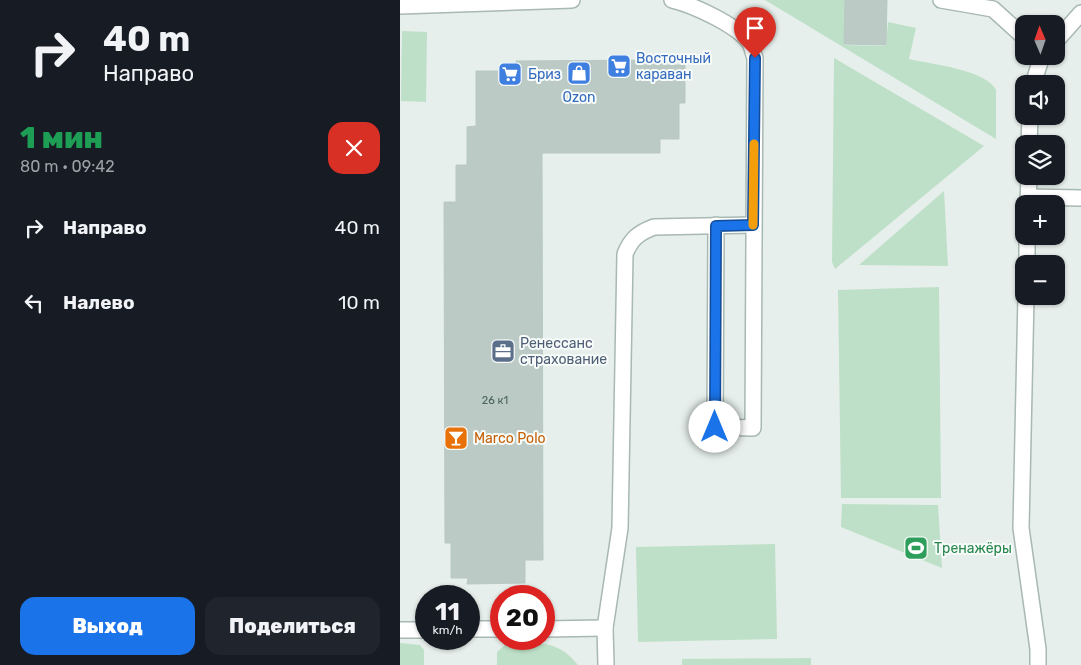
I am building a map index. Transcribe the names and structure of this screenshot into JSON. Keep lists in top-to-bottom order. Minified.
{"places":{"supermarket":["Восточный караван","Бриз"],"shop":["Ozon"],"office":["Ренессанс страхование"],"bar":["Marco Polo"],"sports":["Тренажёры"]},"house_numbers":["26 к1"],"north":"top","page":{"turn":["40 m","Направо"],"map_buttons":["+","−"],"heading":["1 мин","80 m · 09:42"],"list":[{"name":"Направо","value":"40 m"},{"name":"Налево","value":"10 m"}],"speed":"11 km/h","limit":"20","buttons":["Выход","Поделиться"]}}
